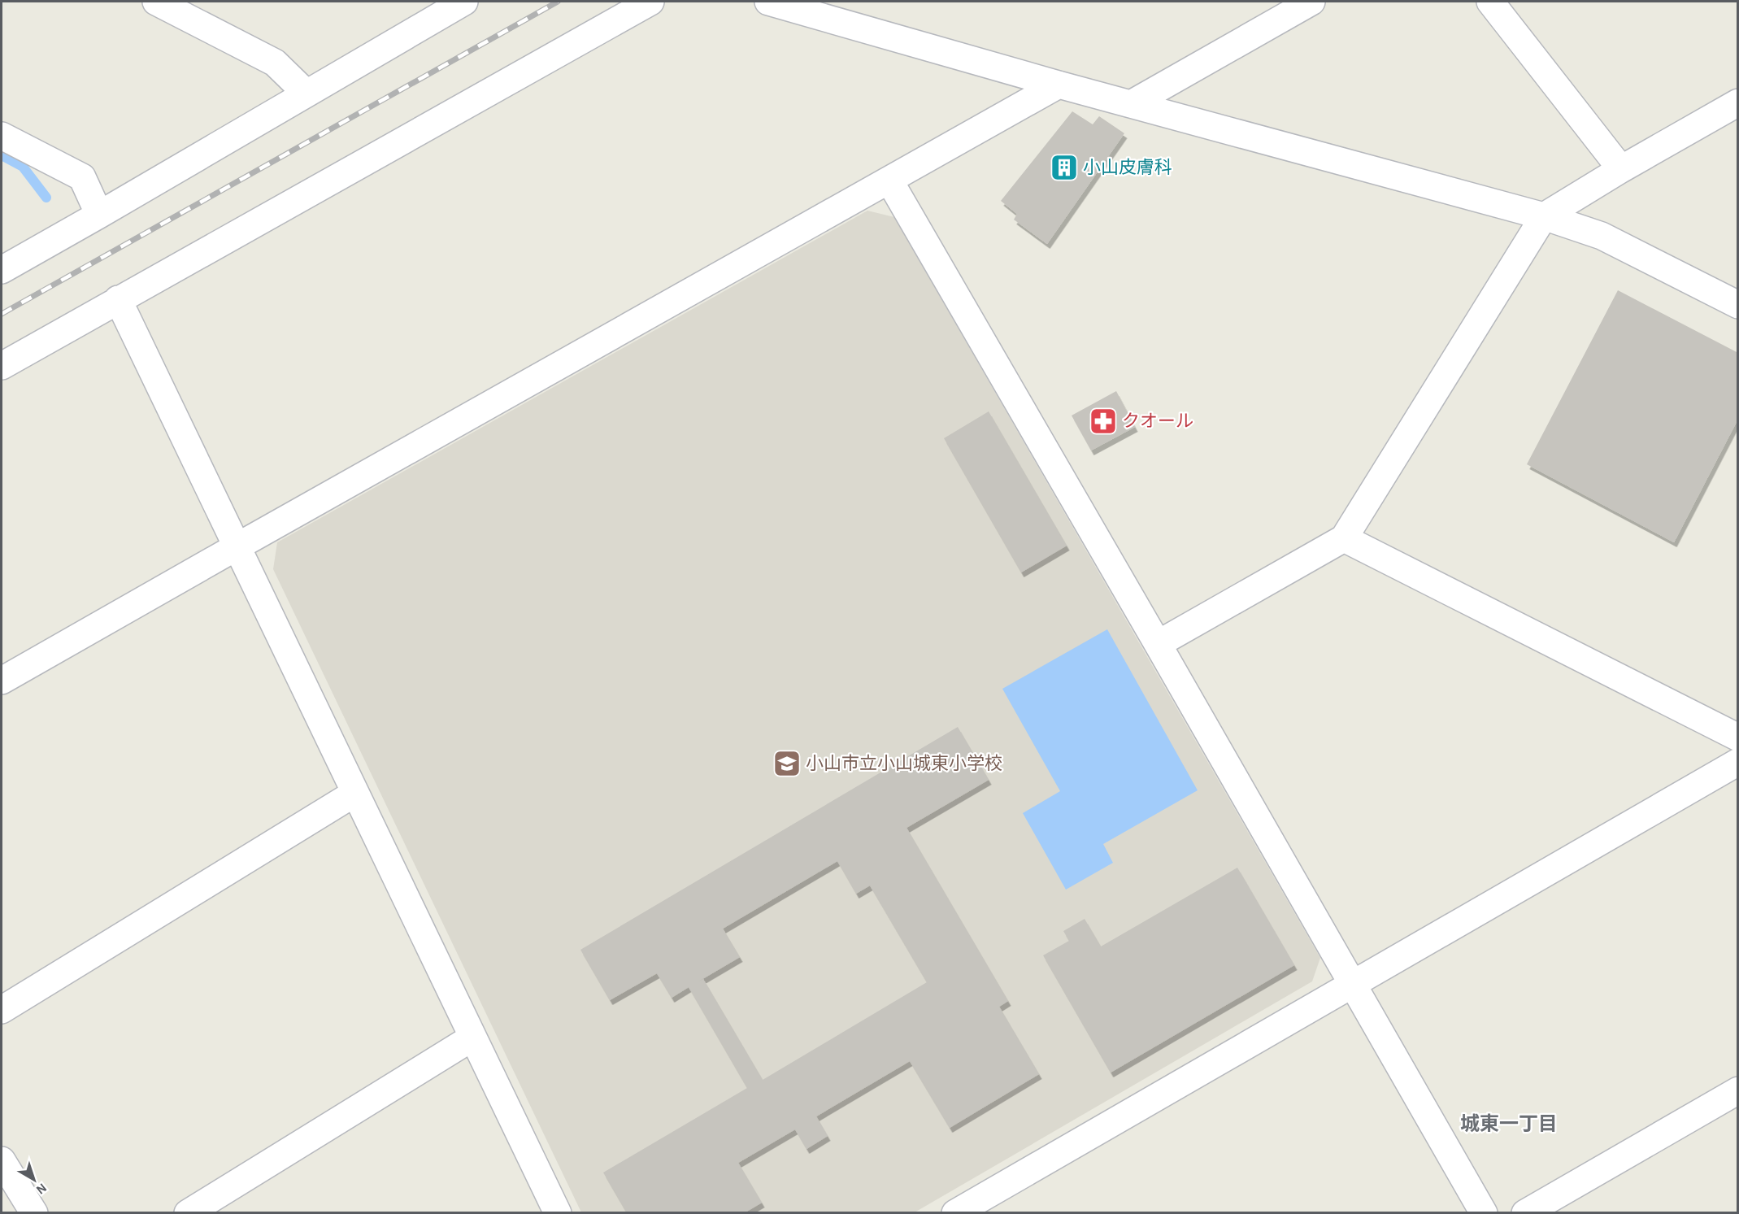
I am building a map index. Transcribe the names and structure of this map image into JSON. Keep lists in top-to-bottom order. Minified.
{"districts":["城東一丁目"],"places":{"building":["小山皮膚科"],"pharmacy":["クオール"],"school or university":["小山市立小山城東小学校"]},"north":"bottom right"}
